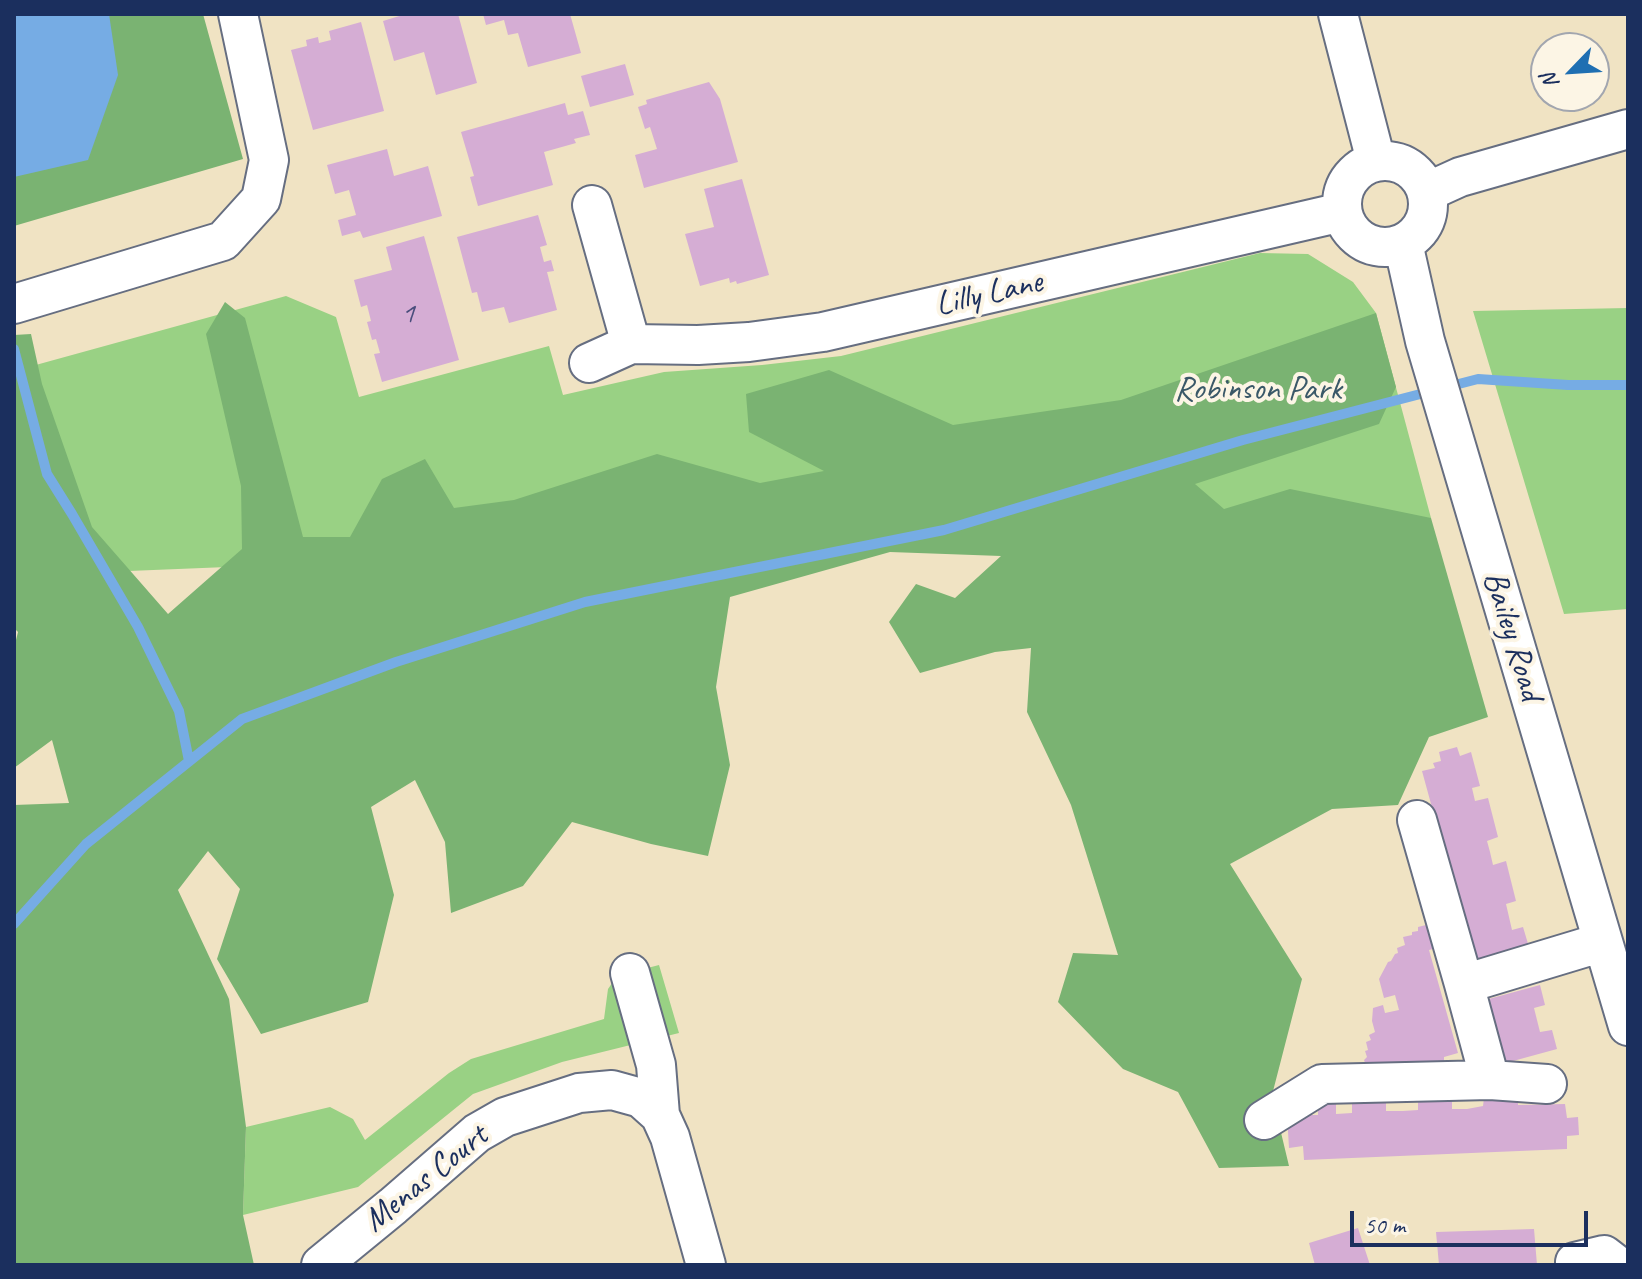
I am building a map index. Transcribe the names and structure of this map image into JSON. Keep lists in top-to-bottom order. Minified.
{"streets":{"street":["Lilly Lane","Bailey Road","Menas Court"]},"crossings":[["Lilly Lane","Bailey Road"]],"parks":["Robinson Park"],"house_numbers":["1"],"scale_bar":"50 m","north":"bottom left"}
